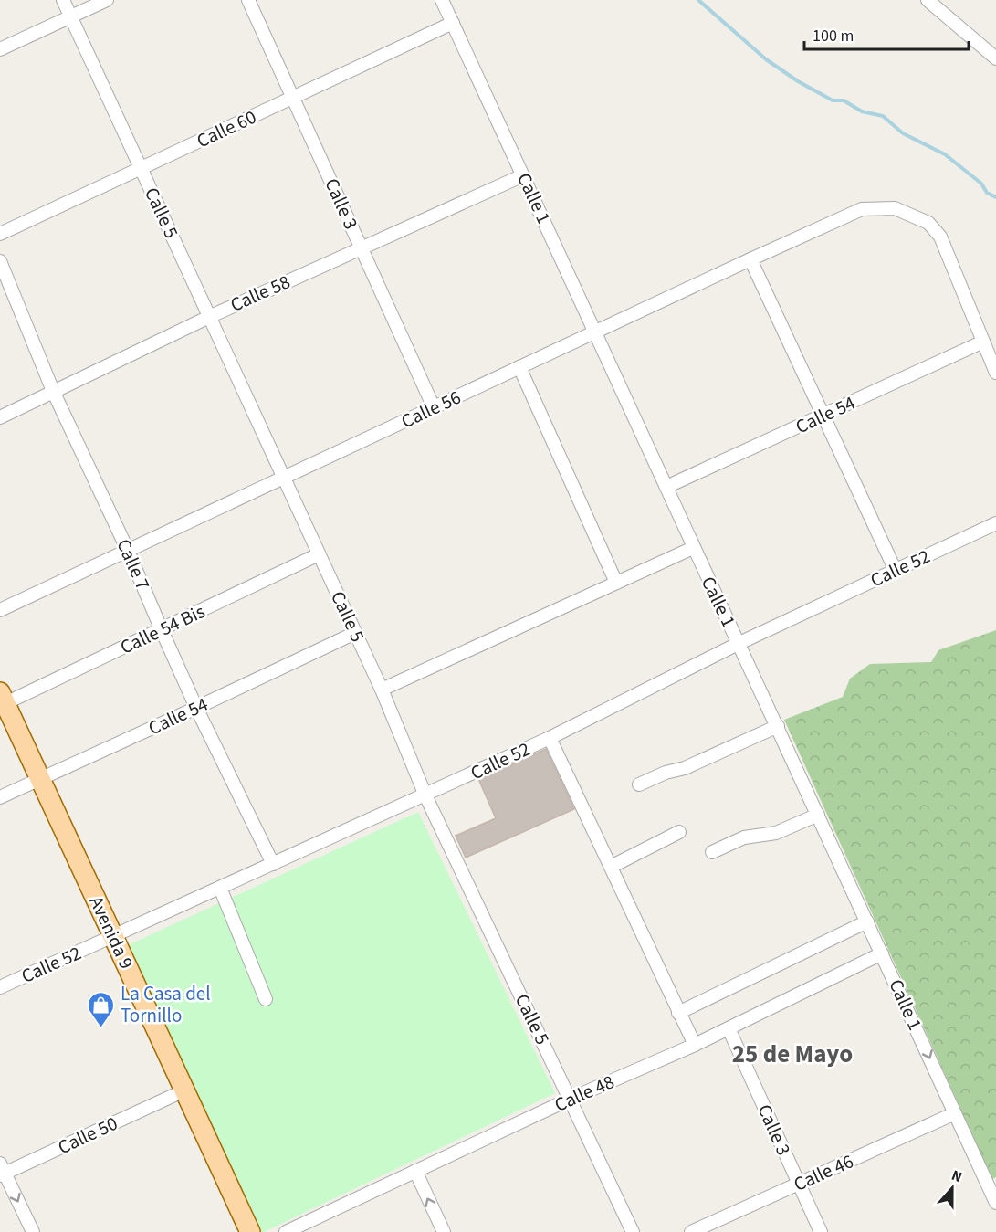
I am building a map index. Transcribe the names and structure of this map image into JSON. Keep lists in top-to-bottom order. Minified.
{"streets":{"main road":["Avenida 9"],"street":["Calle 60","Calle 1","Calle 3","Calle 5","Calle 58","Calle 56","Calle 54","Calle 7","Calle 52","Calle 54 Bis","Calle 48","Calle 50","Calle 46"]},"crossings":[["Calle 60","Calle 1"],["Calle 60","Calle 3"],["Calle 60","Calle 5"],["Calle 1","Calle 58"],["Calle 1","Calle 56"],["Calle 1","Calle 54"],["Calle 1","Calle 52"],["Calle 1","Calle 48"],["Calle 1","Calle 46"],["Calle 3","Calle 58"],["Calle 3","Calle 56"],["Calle 3","Calle 48"],["Calle 3","Calle 46"],["Calle 5","Calle 58"],["Calle 5","Calle 56"],["Calle 5","Calle 54"],["Calle 5","Calle 52"],["Calle 5","Calle 54 Bis"],["Calle 5","Calle 48"],["Calle 58","Calle 7"],["Calle 56","Calle 54"],["Calle 56","Calle 7"],["Calle 54","Calle 7"],["Calle 54","Avenida 9"],["Calle 7","Calle 52"],["Calle 7","Calle 54 Bis"],["Calle 52","Avenida 9"],["Calle 54 Bis","Avenida 9"],["Avenida 9","Calle 50"]],"districts":["25 de Mayo"],"places":{"shop":["La Casa del Tornillo"]},"scale_bar":"100 m","north":"top"}
